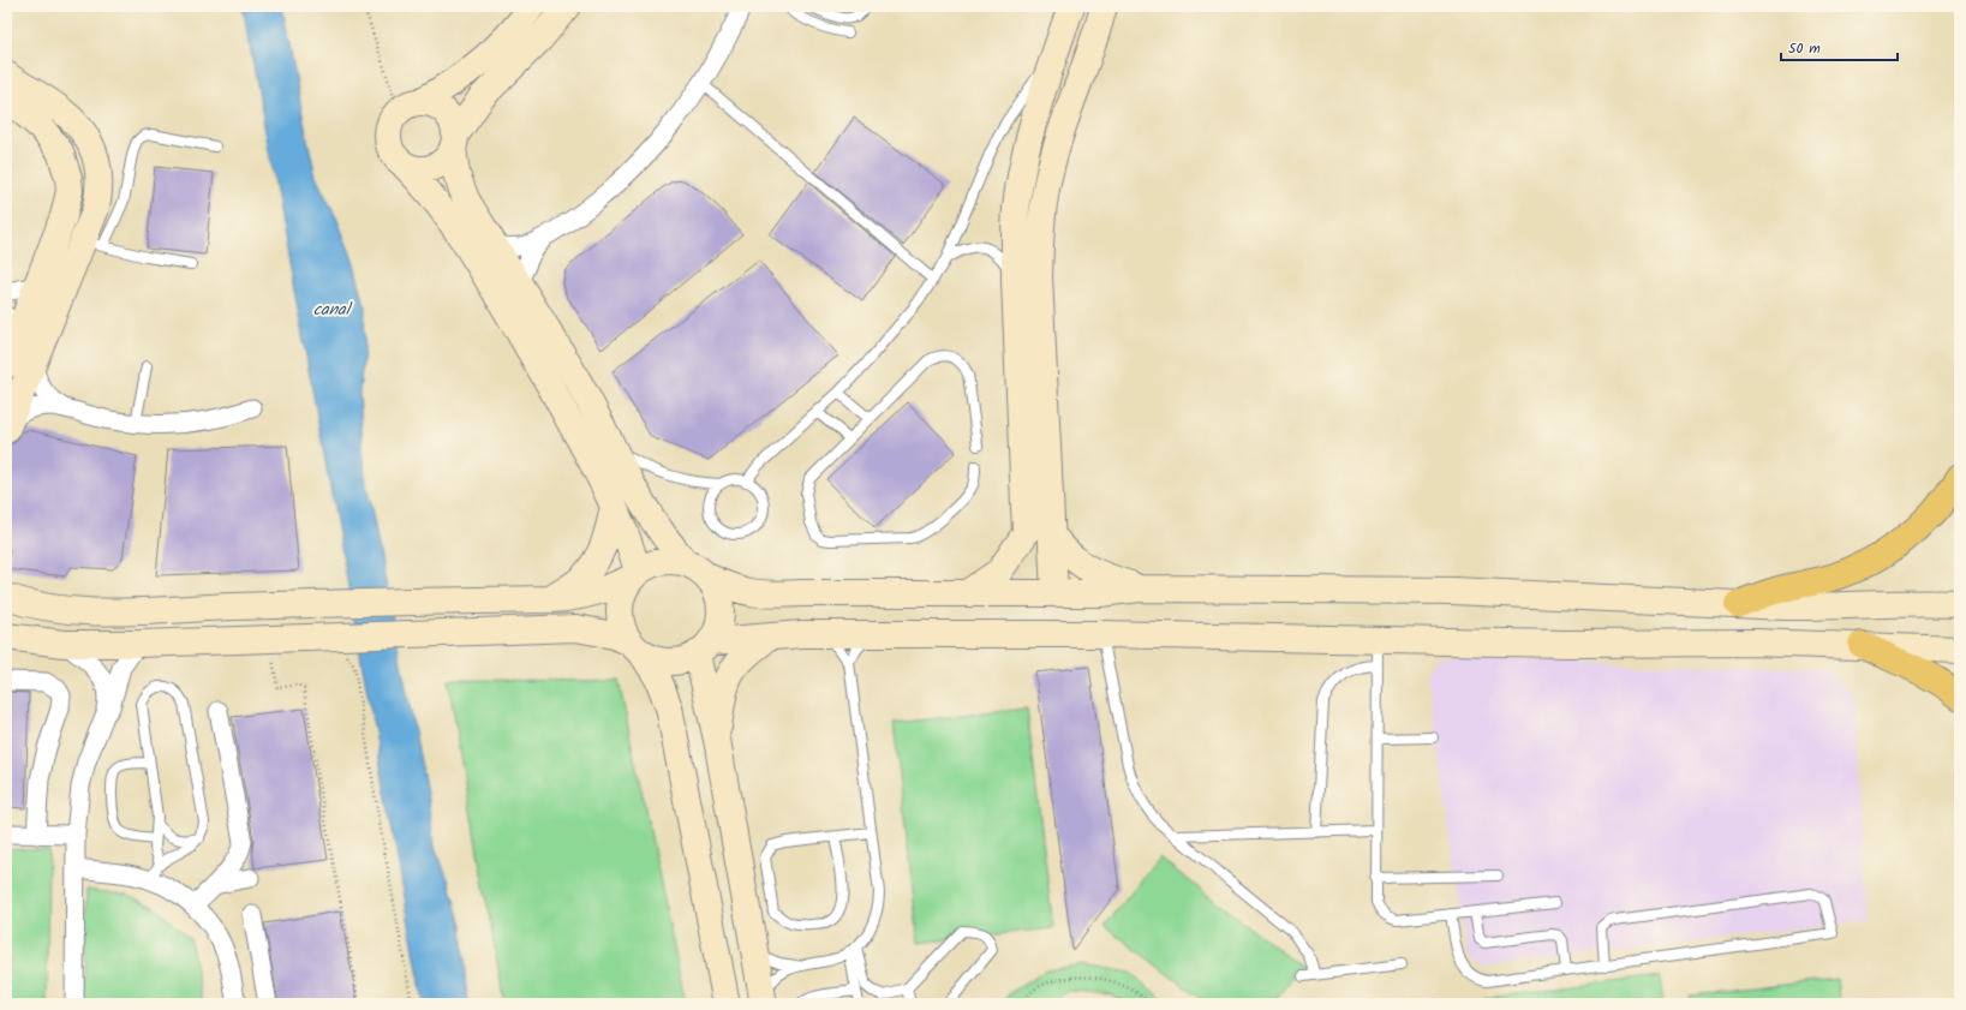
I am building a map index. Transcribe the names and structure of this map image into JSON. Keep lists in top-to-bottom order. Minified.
{"water":["canal"],"scale_bar":"50 m"}
